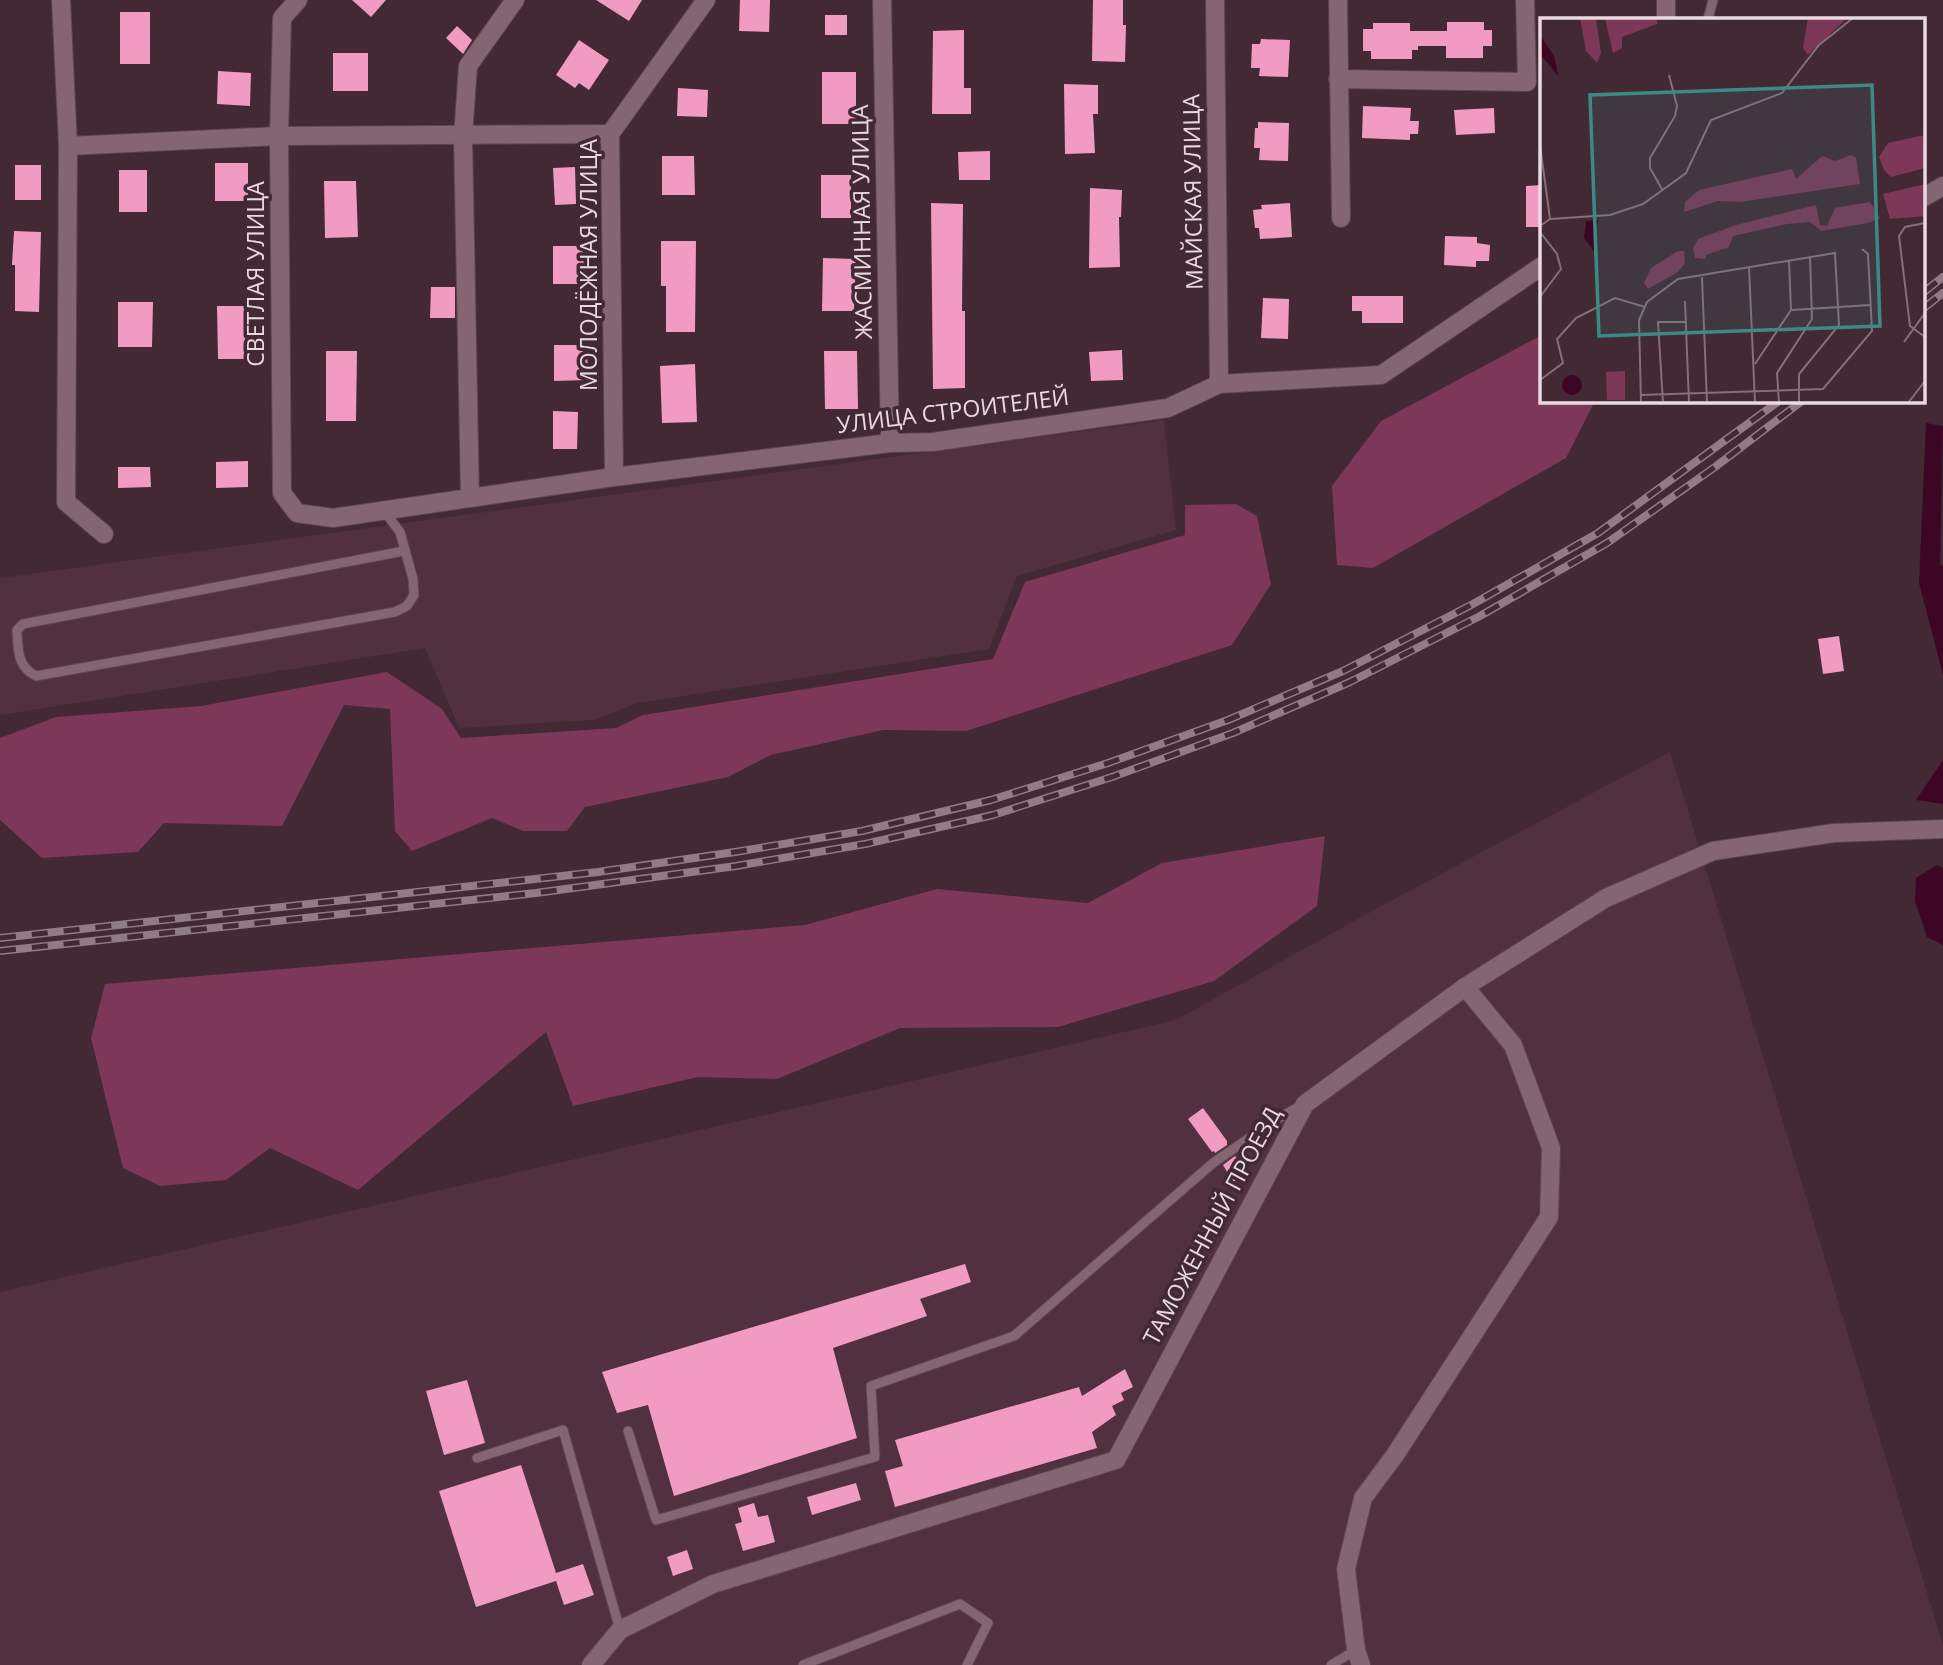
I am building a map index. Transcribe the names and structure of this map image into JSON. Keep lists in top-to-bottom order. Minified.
{"streets":{"street":["МАЙСКАЯ УЛИЦА","ЖАСМИННАЯ УЛИЦА","МОЛОДЁЖНАЯ УЛИЦА","СВЕТЛАЯ УЛИЦА","УЛИЦА СТРОИТЕЛЕЙ","ТАМОЖЕННЫЙ ПРОЕЗД"]},"crossings":[["МАЙСКАЯ УЛИЦА","УЛИЦА СТРОИТЕЛЕЙ"],["ЖАСМИННАЯ УЛИЦА","УЛИЦА СТРОИТЕЛЕЙ"],["МОЛОДЁЖНАЯ УЛИЦА","УЛИЦА СТРОИТЕЛЕЙ"],["СВЕТЛАЯ УЛИЦА","УЛИЦА СТРОИТЕЛЕЙ"]]}
